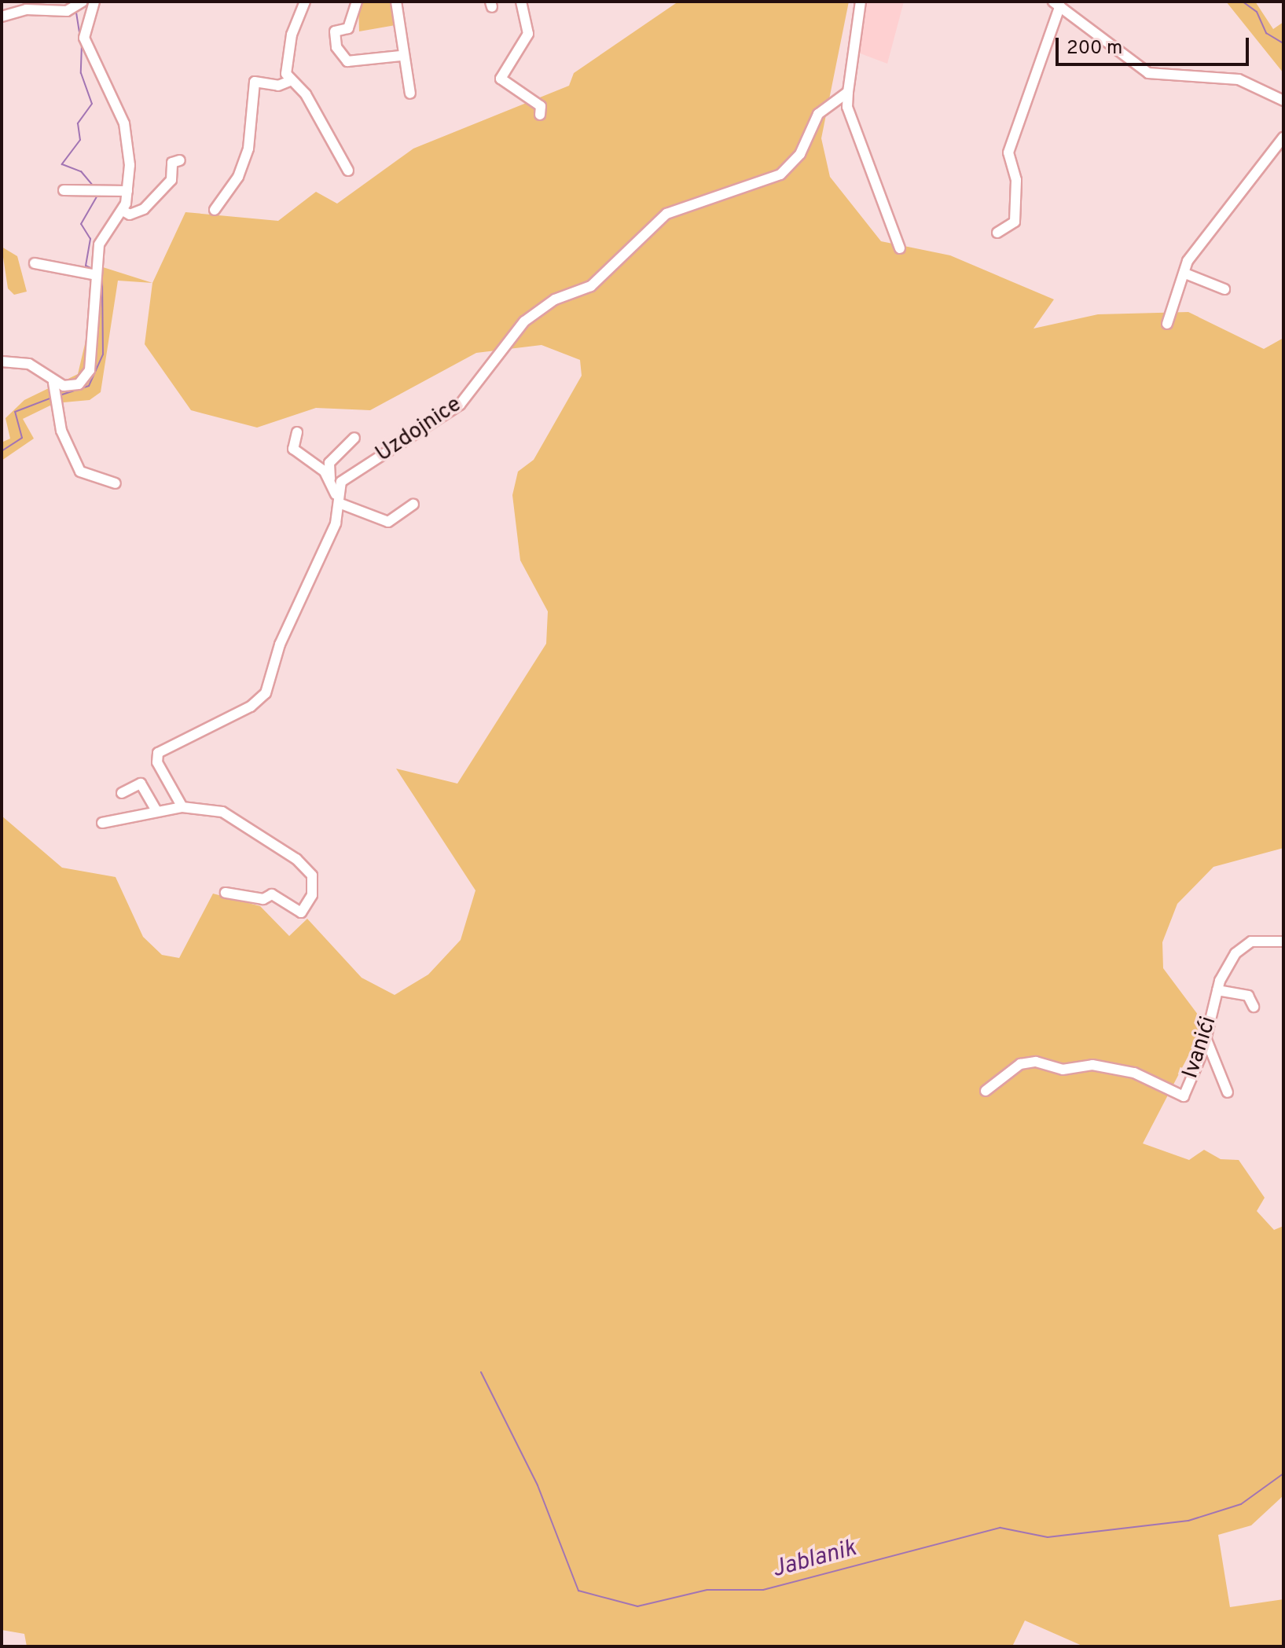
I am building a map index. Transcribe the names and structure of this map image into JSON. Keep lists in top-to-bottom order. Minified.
{"streets":{"street":["Uzdojnice","Ivanići"]},"water":["Jablanik"],"scale_bar":"200 m"}
